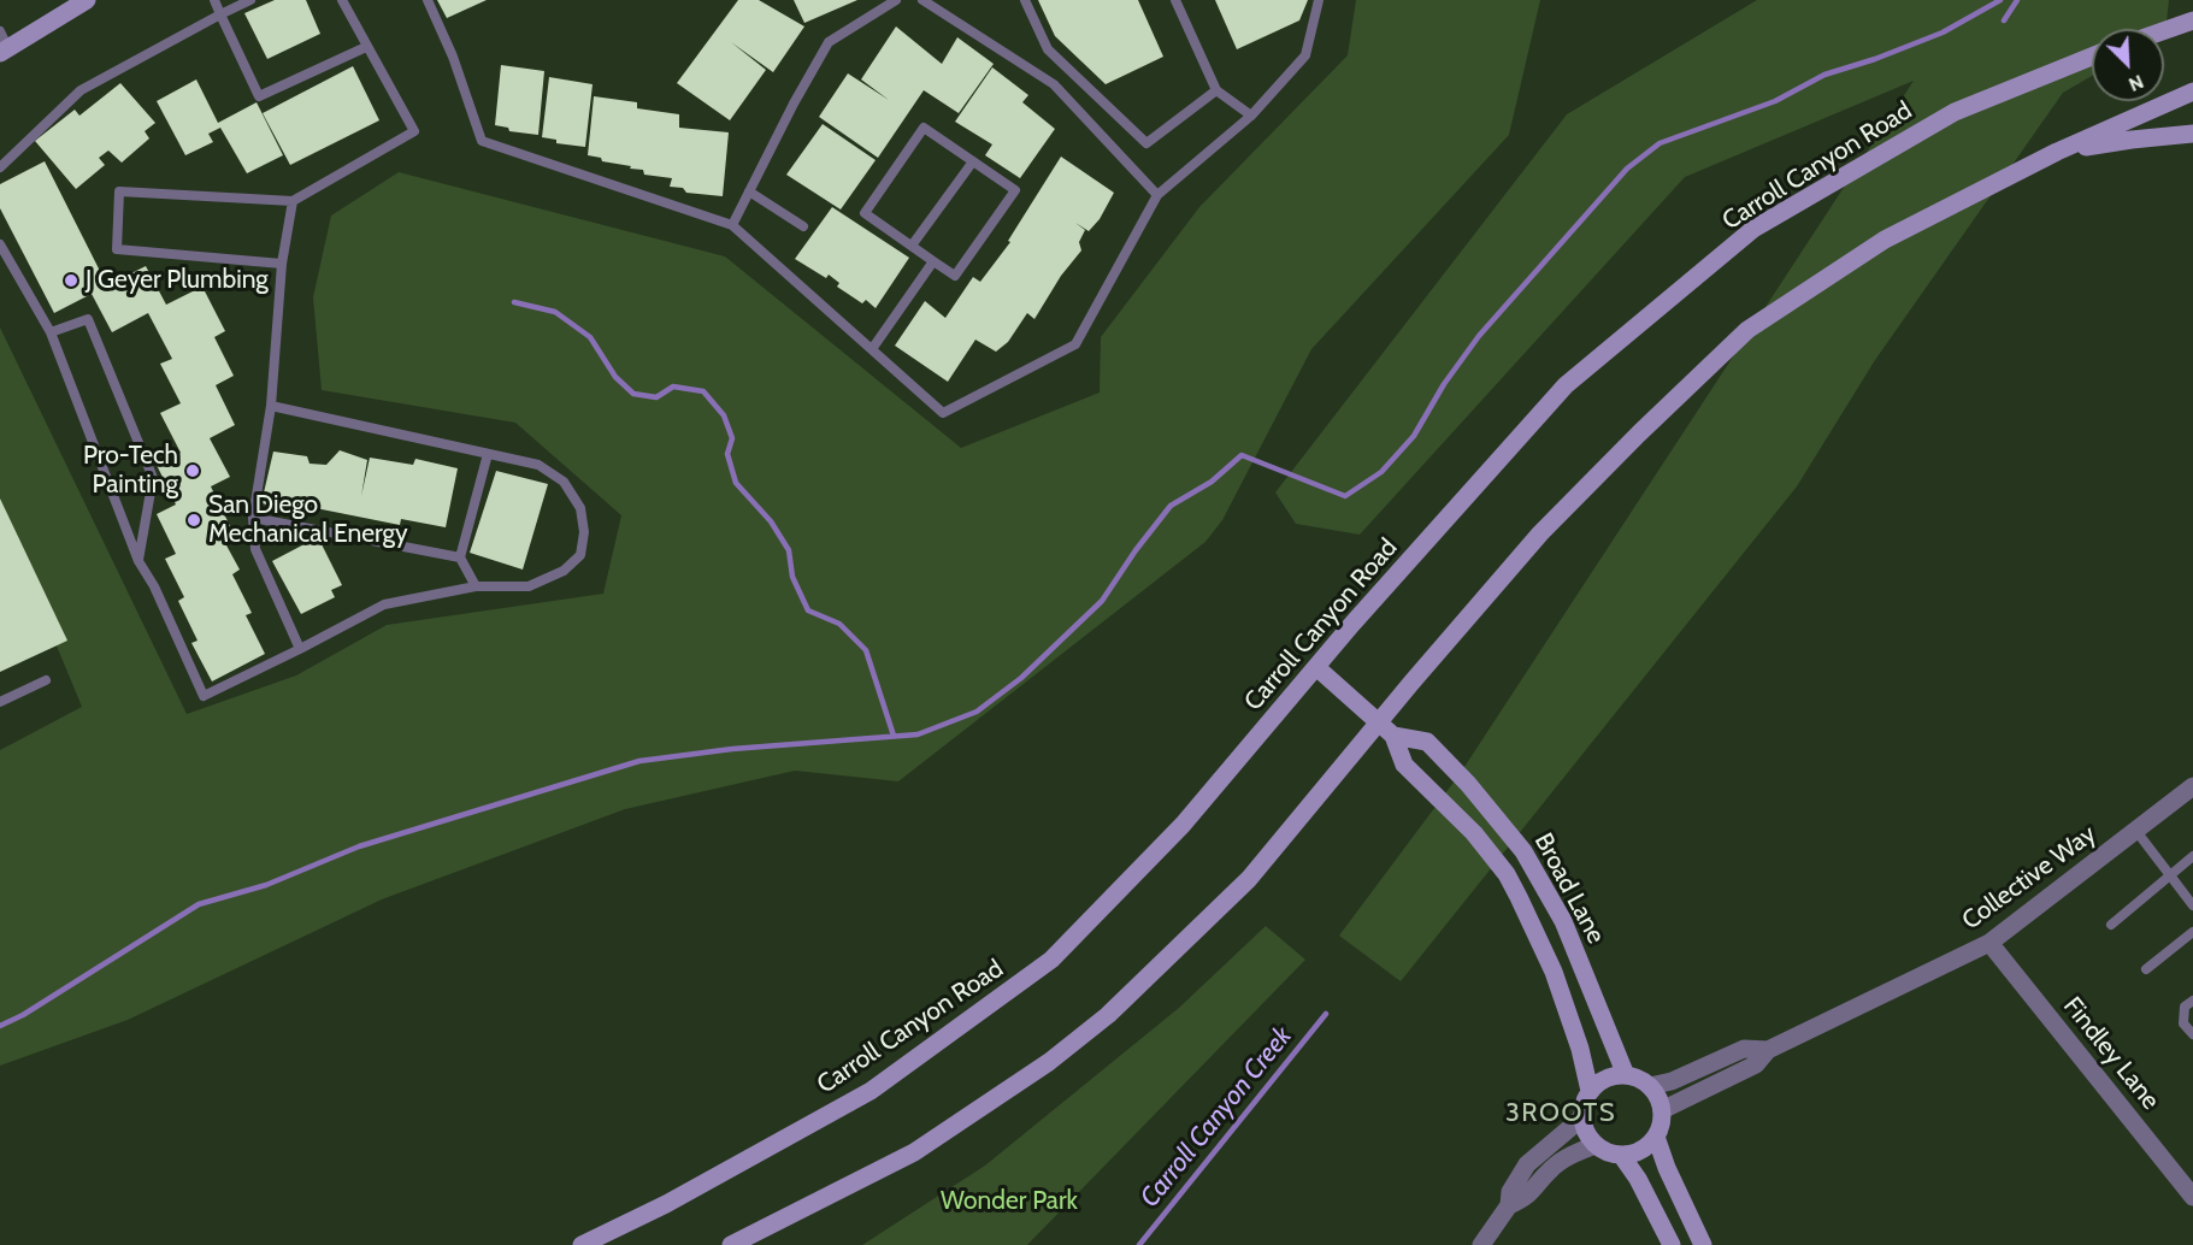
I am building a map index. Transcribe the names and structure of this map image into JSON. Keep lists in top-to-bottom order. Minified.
{"streets":{"main road":["Carroll Canyon Road","Broad Lane"],"street":["Collective Way","Findley Lane"]},"crossings":[["Carroll Canyon Road","Broad Lane"],["Collective Way","Broad Lane"],["Collective Way","Findley Lane"]],"districts":["3ROOTS"],"water":["Carroll Canyon Creek"],"parks":["Wonder Park"],"places":["J Geyer Plumbing","Pro-Tech Painting","San Diego Mechanical Energy"],"north":"bottom right"}
